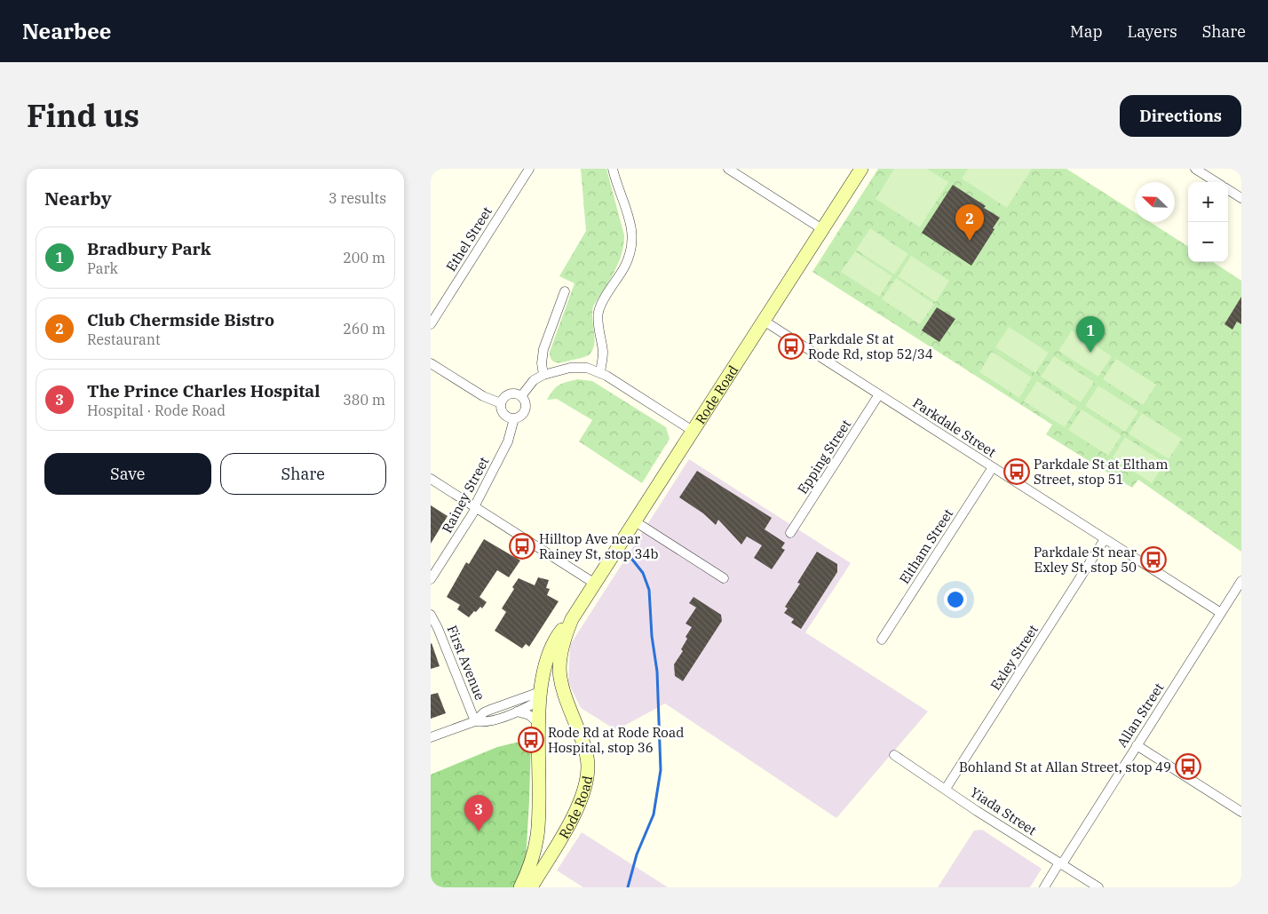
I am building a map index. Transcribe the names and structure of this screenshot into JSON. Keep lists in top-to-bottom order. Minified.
{"streets":{"main road":["Rode Road"],"street":["Ethel Street","Parkdale Street","Epping Street","Rainey Street","Eltham Street","Exley Street","First Avenue","Allan Street","Yiada Street"]},"crossings":[["Rode Road","Parkdale Street"],["Parkdale Street","Epping Street"],["Parkdale Street","Eltham Street"],["Parkdale Street","Exley Street"],["Parkdale Street","Allan Street"],["Exley Street","Yiada Street"],["Allan Street","Yiada Street"]],"places":{"bus stop":["Parkdale St at Rode Rd, stop 52/34","Parkdale St at Eltham Street, stop 51","Hilltop Ave near Rainey St, stop 34b","Parkdale St near Exley St, stop 50","Rode Rd at Rode Road Hospital, stop 36","Bohland St at Allan Street, stop 49"]},"north":"top left","page":{"header":"Nearbee","nav":["Map","Layers","Share"],"title":"Find us","buttons":["Directions",["Save","Share"]],"heading":["Nearby","3 results"],"map_buttons":["+","−"],"pins":["2","1","3"],"list":[{"mark":"1","name":"Bradbury Park","note":"Park","value":"200 m"},{"mark":"2","name":"Club Chermside Bistro","note":"Restaurant","value":"260 m"},{"mark":"3","name":"The Prince Charles Hospital","note":"Hospital · Rode Road","value":"380 m"}]}}
